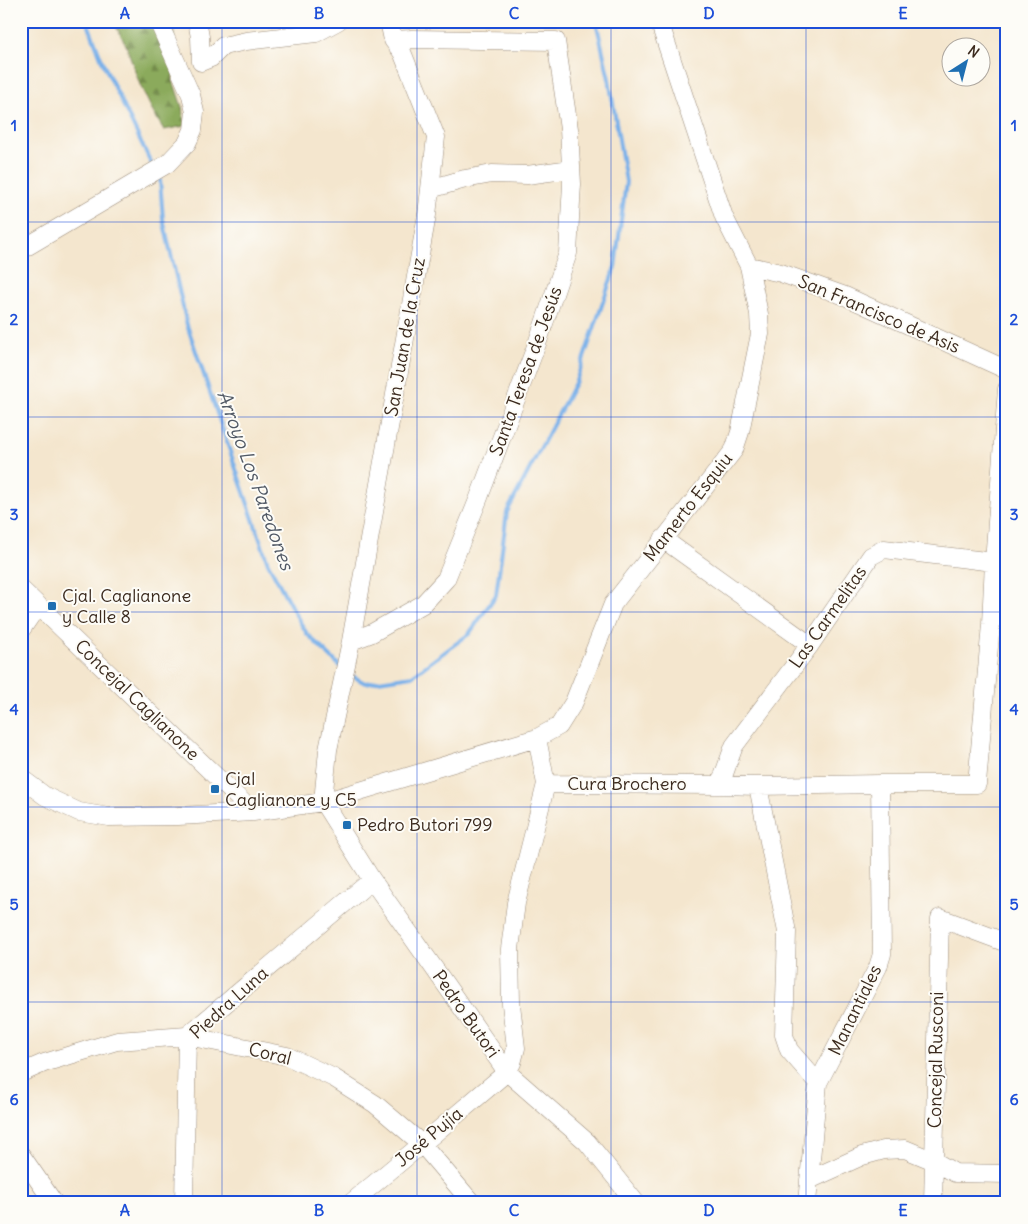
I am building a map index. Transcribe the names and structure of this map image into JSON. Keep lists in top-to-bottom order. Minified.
{"streets":{"street":["San Francisco de Asis","San Juan de la Cruz","Santa Teresa de Jesús","Mamerto Esquiu","Las Carmelitas","Concejal Caglianone","Cura Brochero","Piedra Luna","Manantiales","Pedro Butori","Coral","Concejal Rusconi","José Pujía"]},"crossings":[["San Francisco de Asis","Mamerto Esquiu"],["San Juan de la Cruz","Santa Teresa de Jesús"],["San Juan de la Cruz","Pedro Butori"],["Mamerto Esquiu","Cura Brochero"],["Las Carmelitas","Cura Brochero"],["Cura Brochero","Manantiales"],["Piedra Luna","Pedro Butori"],["Piedra Luna","Coral"],["Pedro Butori","José Pujía"],["Coral","José Pujía"]],"water":["Arroyo Los Paredones"],"places":{"transit":["Cjal. Caglianone y Calle 8","Cjal Caglianone y C5","Pedro Butori 799"]},"north":"top right","grid":{"columns":["A","B","C","D","E"],"rows":["1","2","3","4","5","6"]}}
